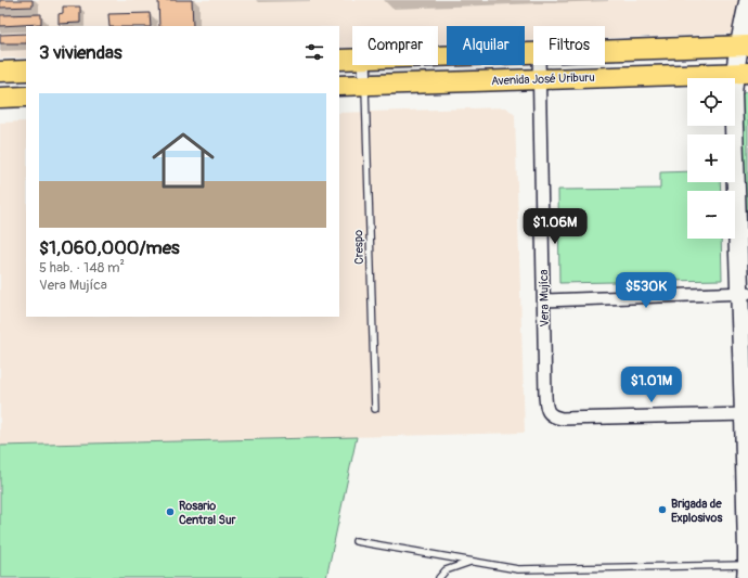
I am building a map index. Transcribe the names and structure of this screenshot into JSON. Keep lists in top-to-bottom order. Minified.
{"streets":{"main road":["Avenida José Uriburu"],"street":["Vera Mujíca"],"lane":["Crespo"]},"crossings":[["Avenida José Uriburu","Crespo"],["Avenida José Uriburu","Vera Mujíca"]],"places":["Brigada de Explosivos","Rosario Central Sur"],"page":{"chip":["Comprar","Alquilar","Filtros"],"heading":"3 viviendas","map_buttons":["+","−"],"list":[{"name":"$1,060,000/mes","note":"5 hab. · 148 m² · Vera Mujíca"}],"price":["$1.06M","$530K","$1.01M"]}}
